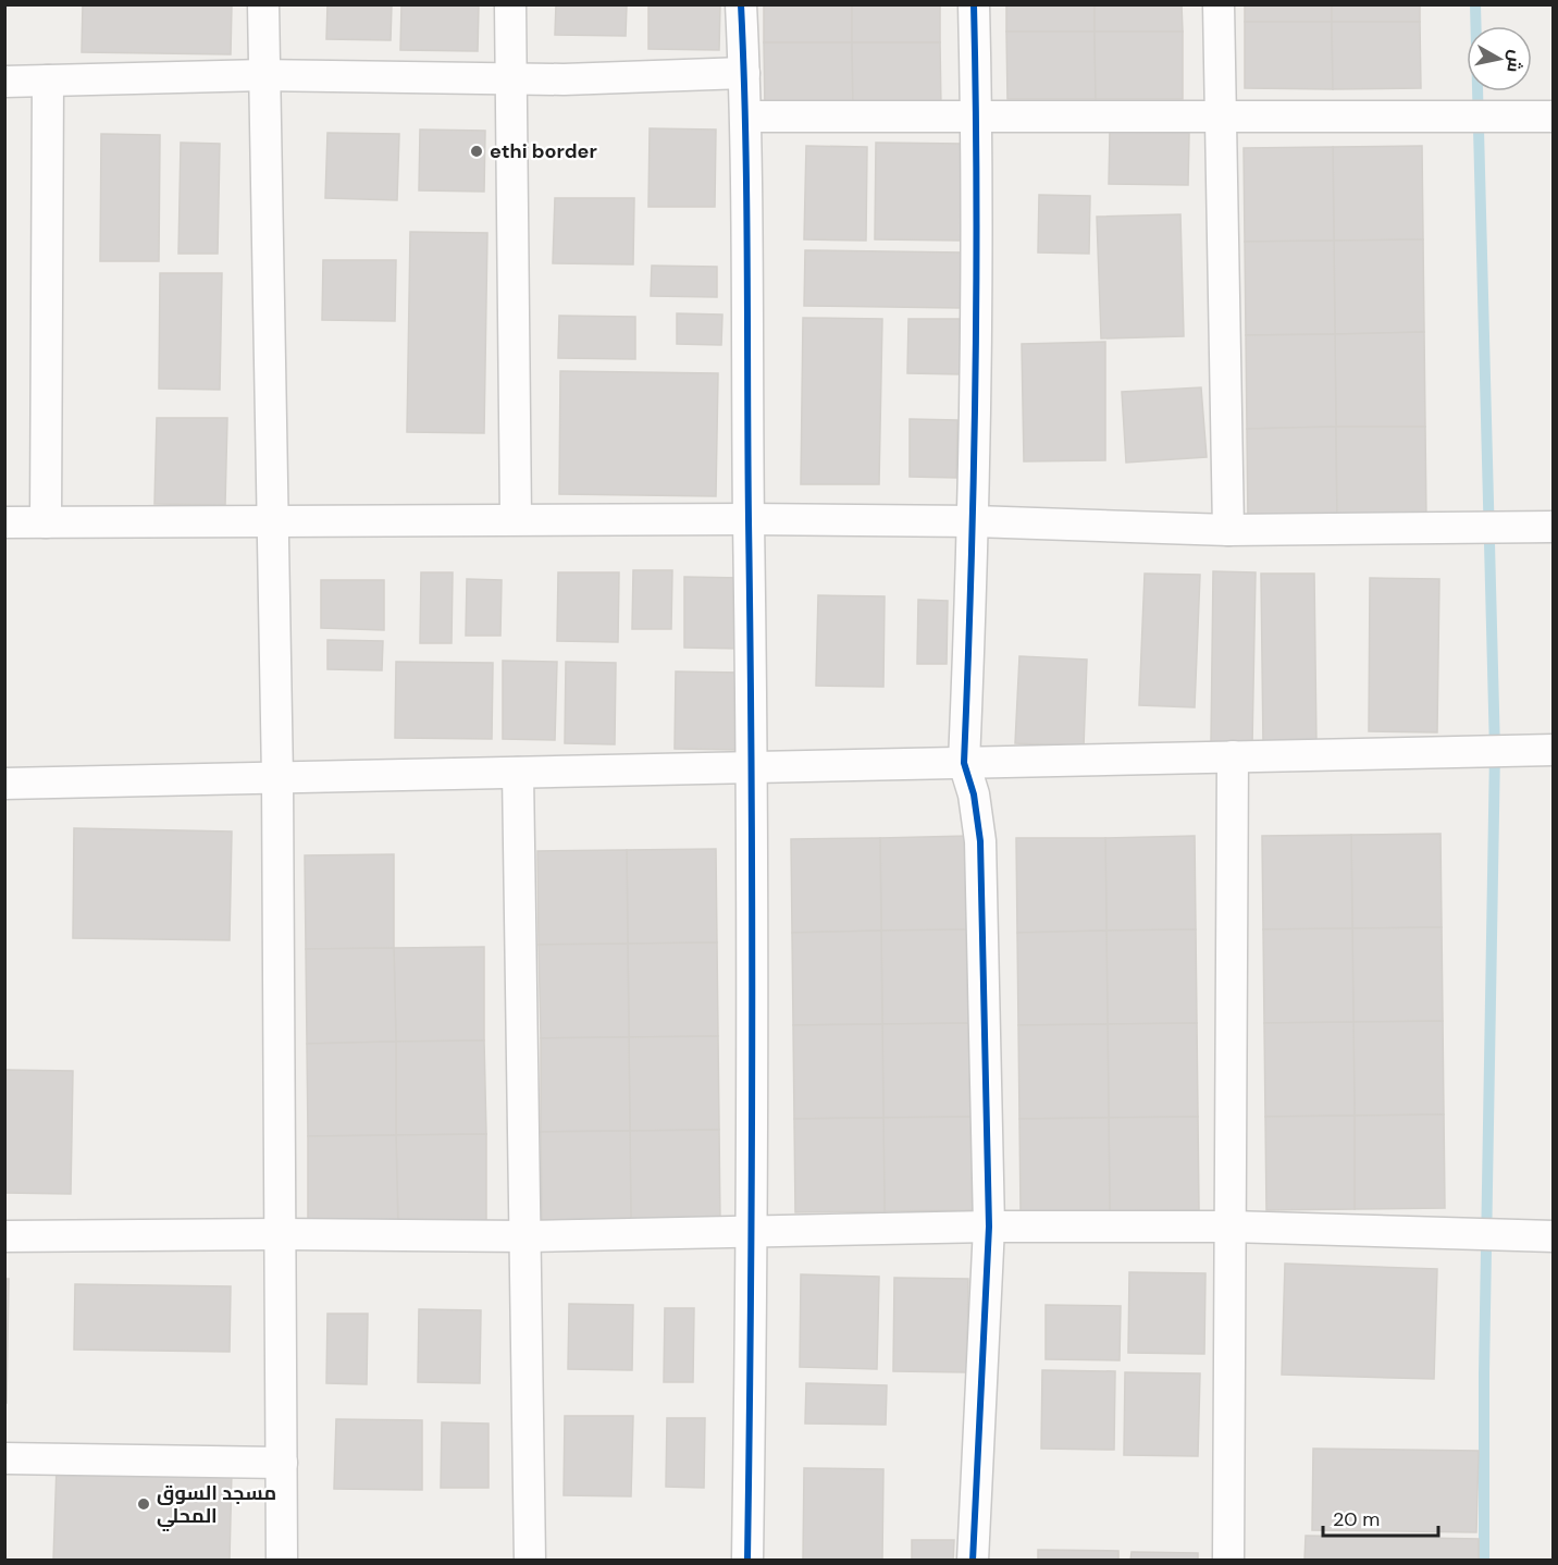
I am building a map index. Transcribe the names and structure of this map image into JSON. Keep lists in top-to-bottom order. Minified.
{"places":["ethi border","مسجد السوق المحلي"],"scale_bar":"20 m","north":"right"}
